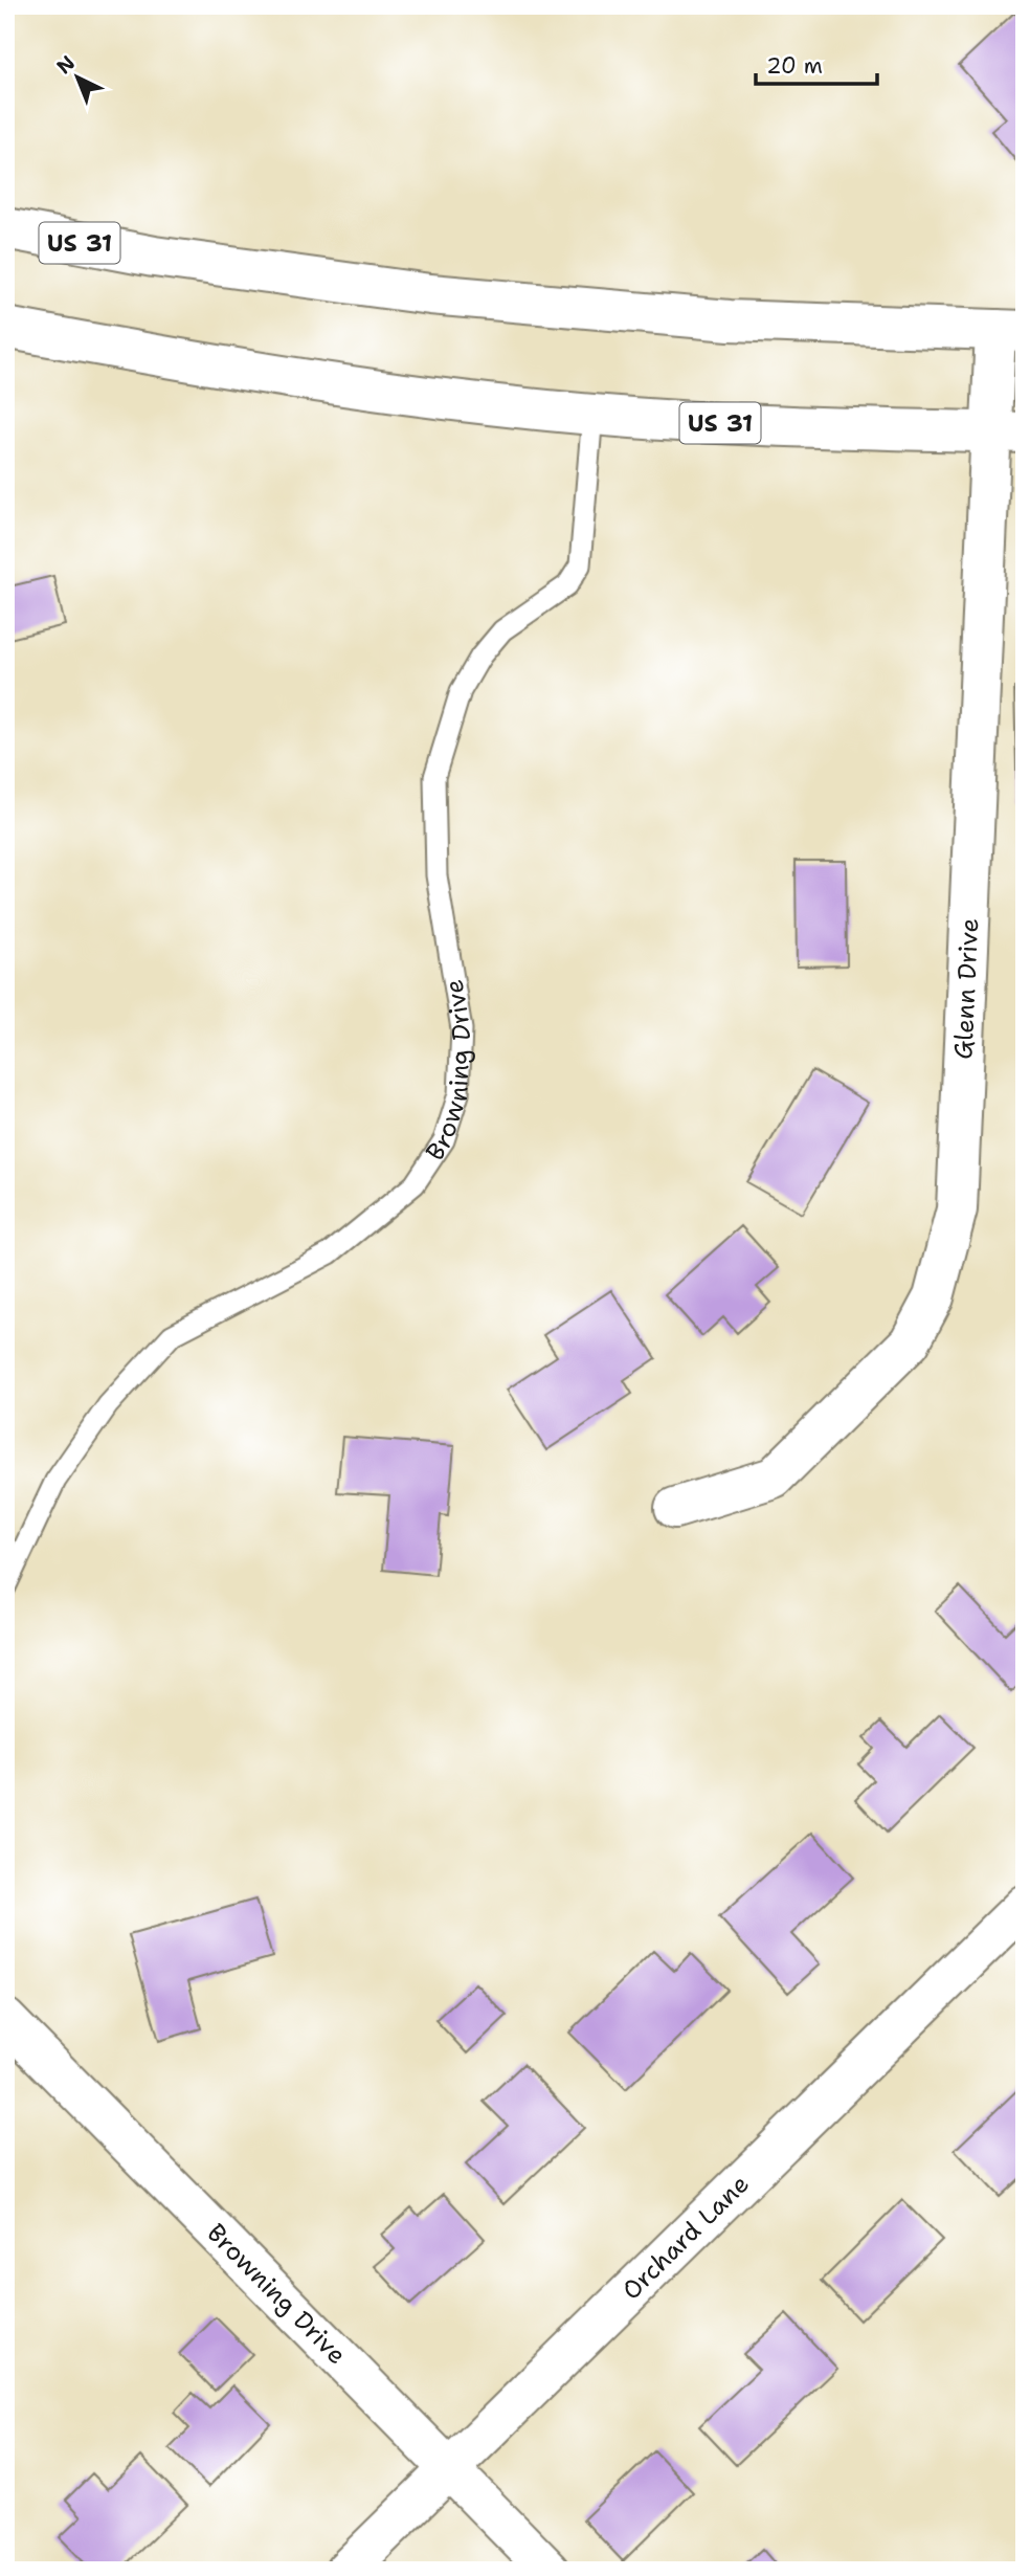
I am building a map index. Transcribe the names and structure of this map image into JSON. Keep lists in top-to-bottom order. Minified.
{"streets":{"street":["US 31","Glenn Drive","Browning Drive","Orchard Lane"]},"crossings":[["US 31","Glenn Drive"],["US 31","Browning Drive"],["Browning Drive","Orchard Lane"]],"scale_bar":"20 m","north":"top left"}
